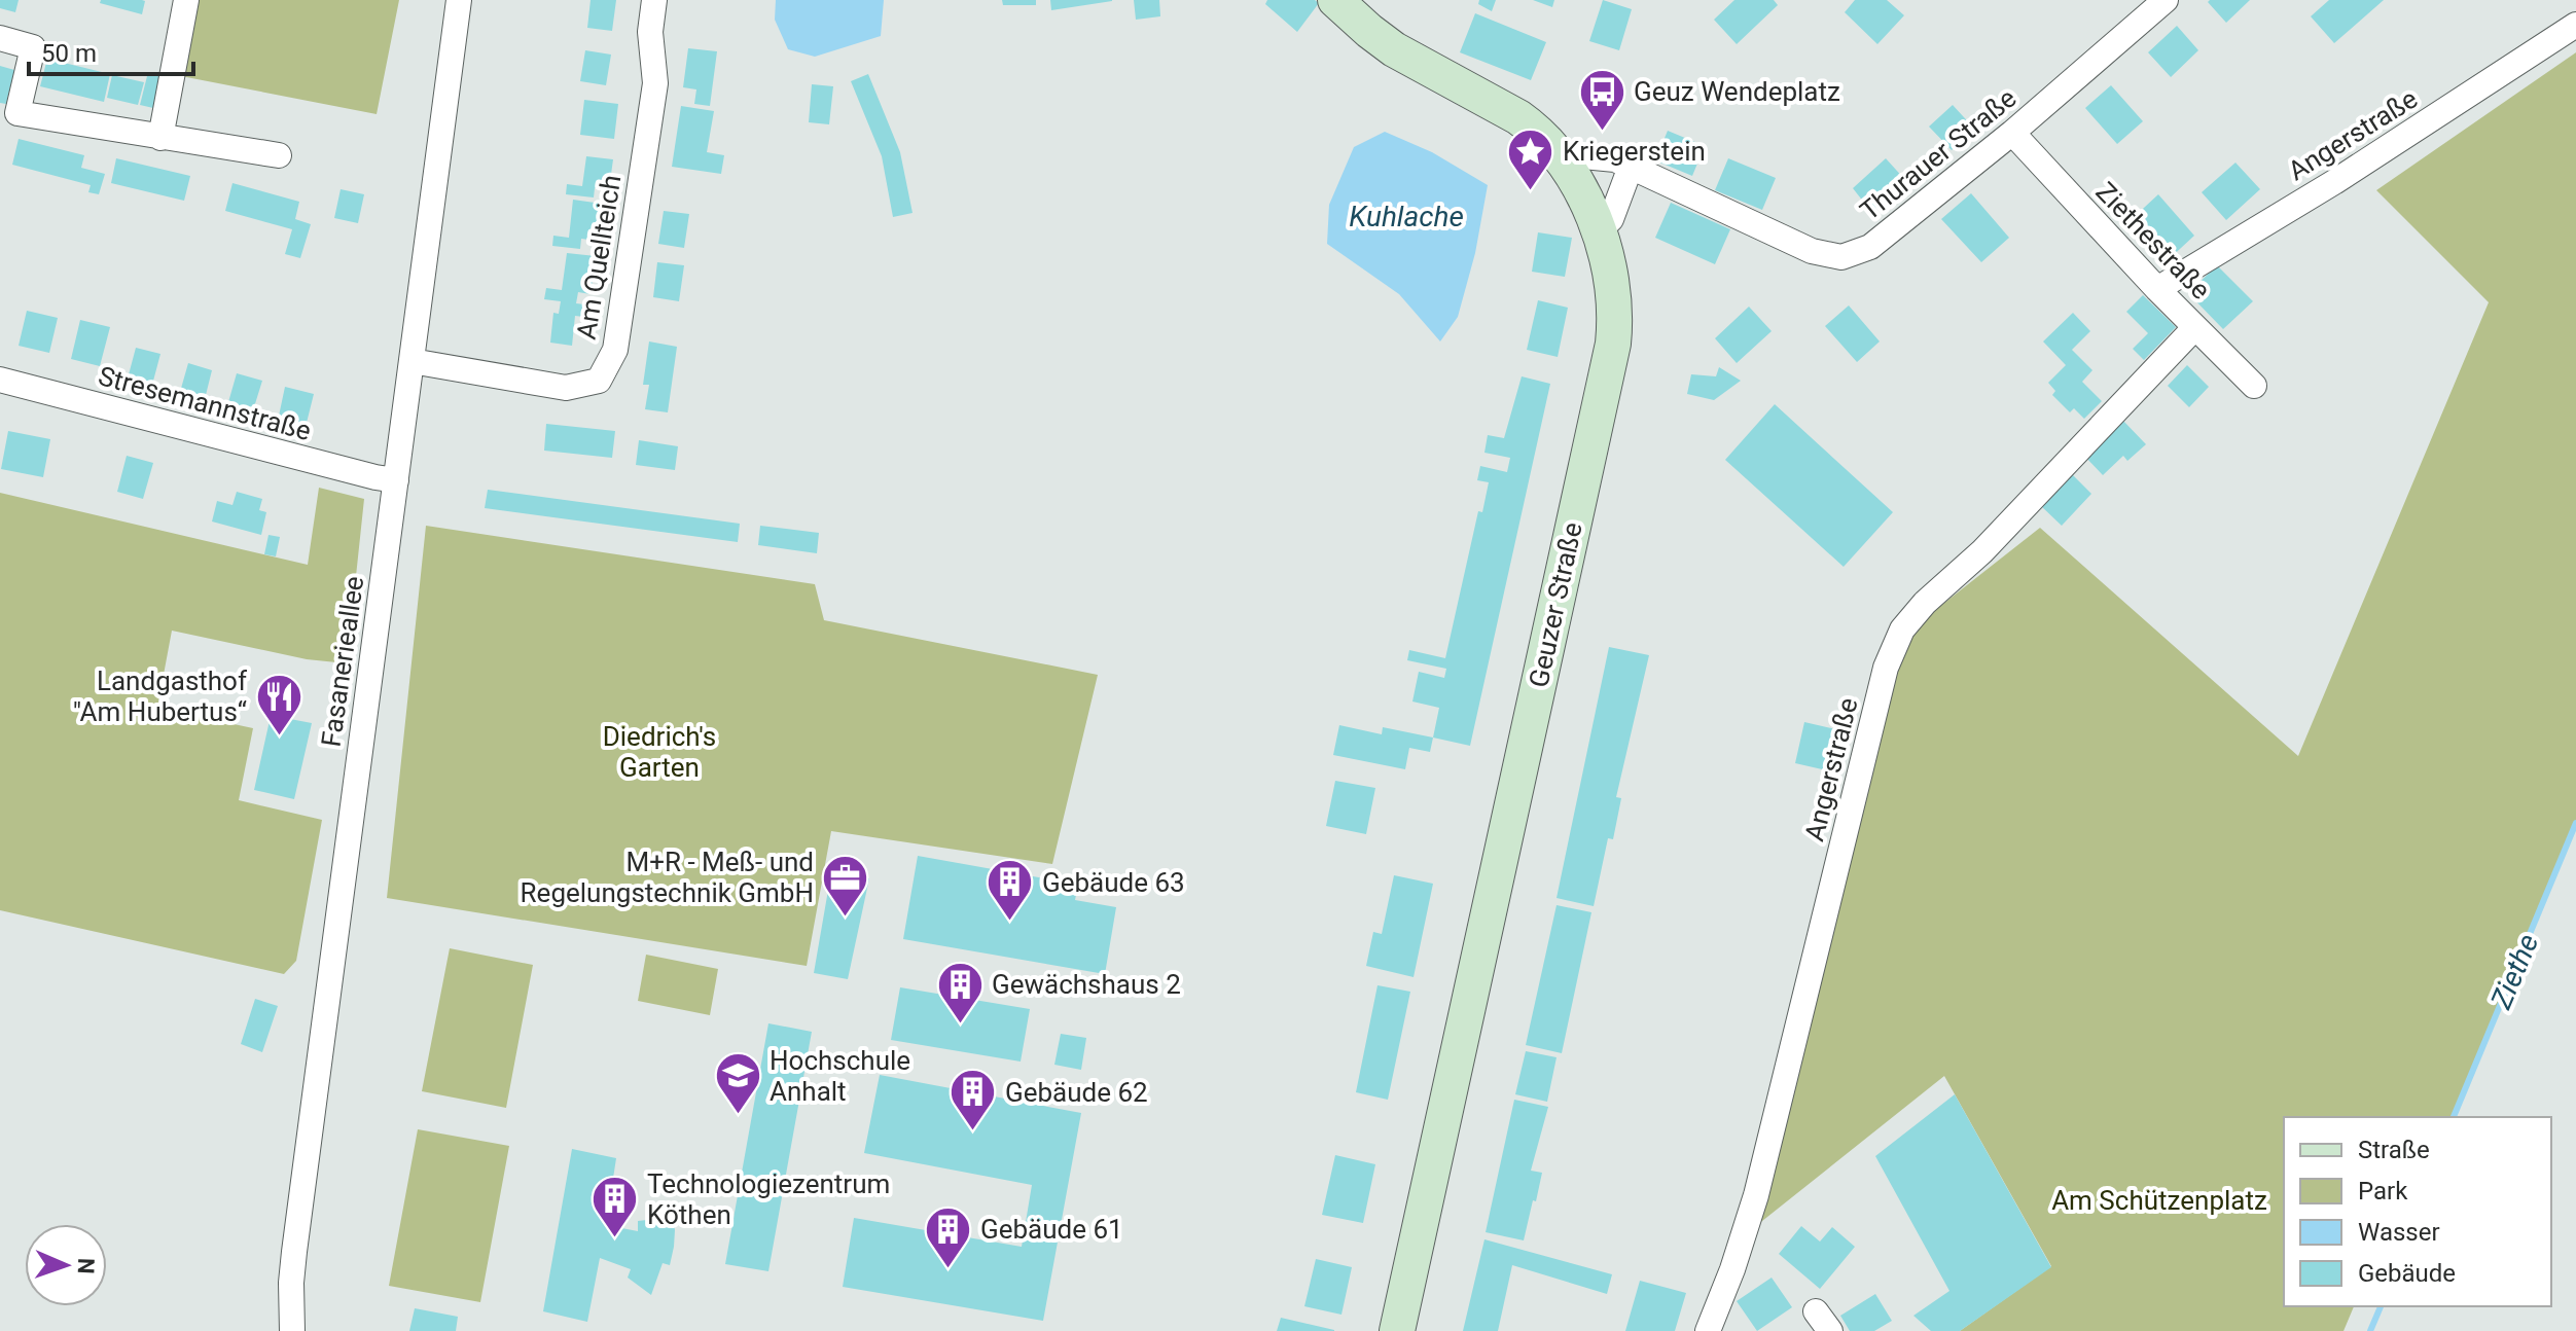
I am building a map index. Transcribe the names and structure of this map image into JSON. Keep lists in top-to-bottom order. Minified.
{"streets":{"main road":["Geuzer Straße"],"street":["Angerstraße","Thurauer Straße","Ziethestraße","Am Quellteich","Stresemannstraße","Fasanerieallee"]},"crossings":[["Angerstraße","Ziethestraße"],["Thurauer Straße","Ziethestraße"],["Thurauer Straße","Geuzer Straße"],["Am Quellteich","Fasanerieallee"],["Stresemannstraße","Fasanerieallee"]],"water":["Kuhlache","Ziethe"],"parks":["Diedrich's Garten","Am Schützenplatz"],"places":{"bus stop":["Geuz Wendeplatz"],"place":["Kriegerstein"],"restaurant":["Landgasthof \"Am Hubertus“"],"office":["M+R - Meß- und Regelungstechnik GmbH"],"building":["Gebäude 63","Gewächshaus 2","Gebäude 62","Technologiezentrum Köthen","Gebäude 61"],"school or university":["Hochschule Anhalt"]},"legend":["Straße","Park","Wasser","Gebäude"],"scale_bar":"50 m","north":"right"}
